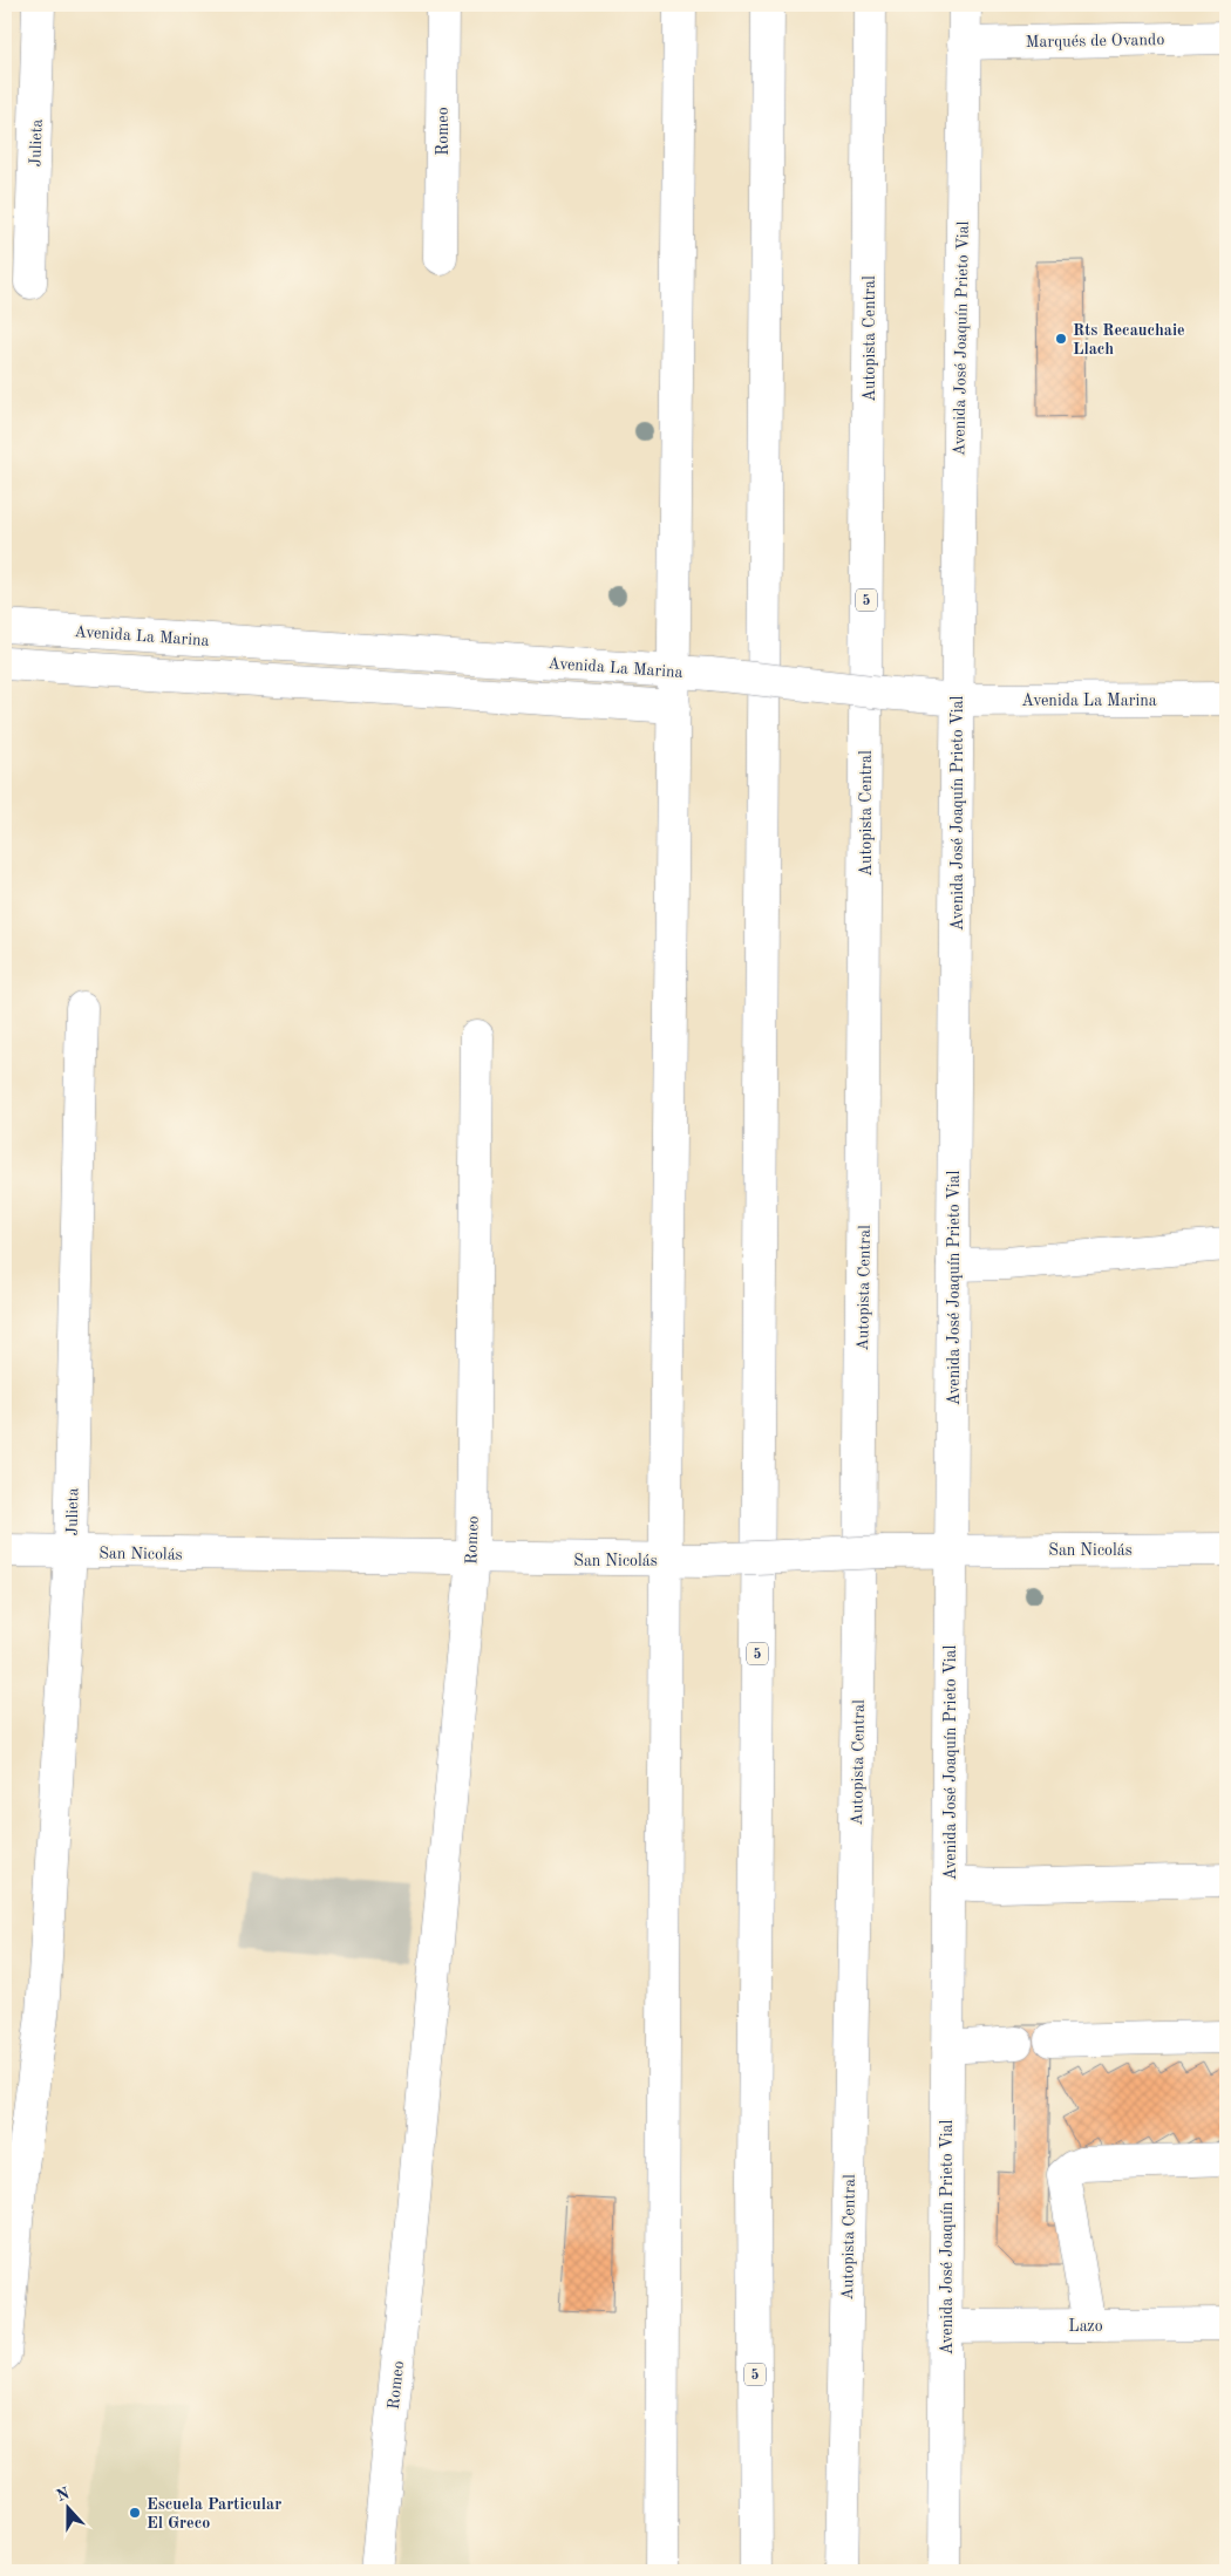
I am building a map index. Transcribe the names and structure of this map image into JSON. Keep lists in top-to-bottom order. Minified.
{"streets":{"main road":["Marqués de Ovando","Romeo","Julieta","Autopista Central","Avenida José Joaquín Prieto Vial","5","Avenida La Marina","San Nicolás","Lazo"]},"crossings":[["Marqués de Ovando","Avenida José Joaquín Prieto Vial"],["Romeo","San Nicolás"],["Julieta","San Nicolás"],["Avenida José Joaquín Prieto Vial","Avenida La Marina"],["Avenida José Joaquín Prieto Vial","San Nicolás"],["Avenida José Joaquín Prieto Vial","Lazo"]],"places":["Rts Recauchaie Llach","Escuela Particular El Greco"],"north":"top"}
